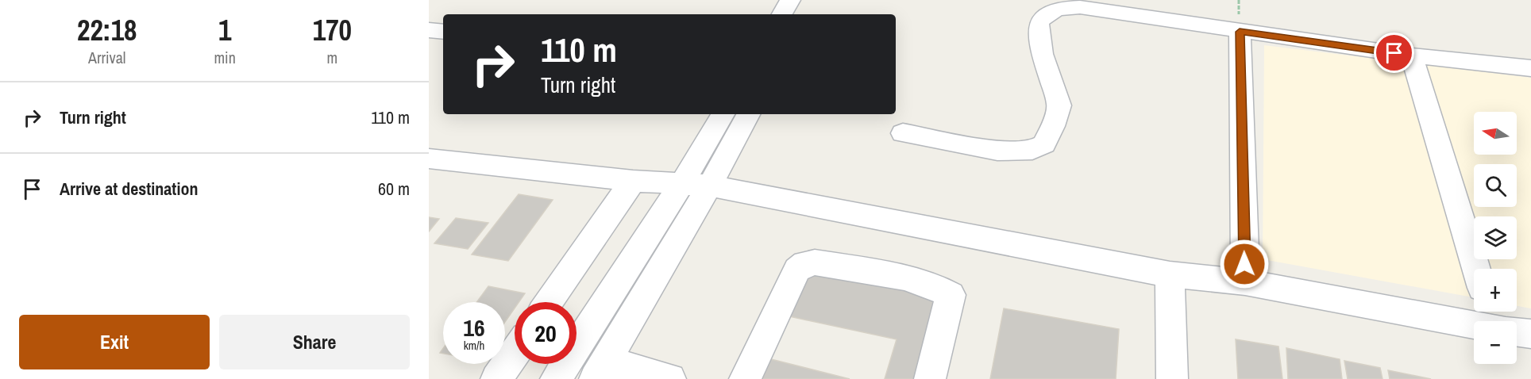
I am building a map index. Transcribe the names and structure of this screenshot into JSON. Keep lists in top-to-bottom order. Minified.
{"north":"left","page":{"eta":["22:18","Arrival","1","min","170","m"],"turn":["110 m","Turn right"],"list":[{"name":"Turn right","value":"110 m"},{"name":"Arrive at destination","value":"60 m"}],"map_buttons":["+","−"],"speed":"16 km/h","limit":"20","buttons":["Exit","Share"]}}
